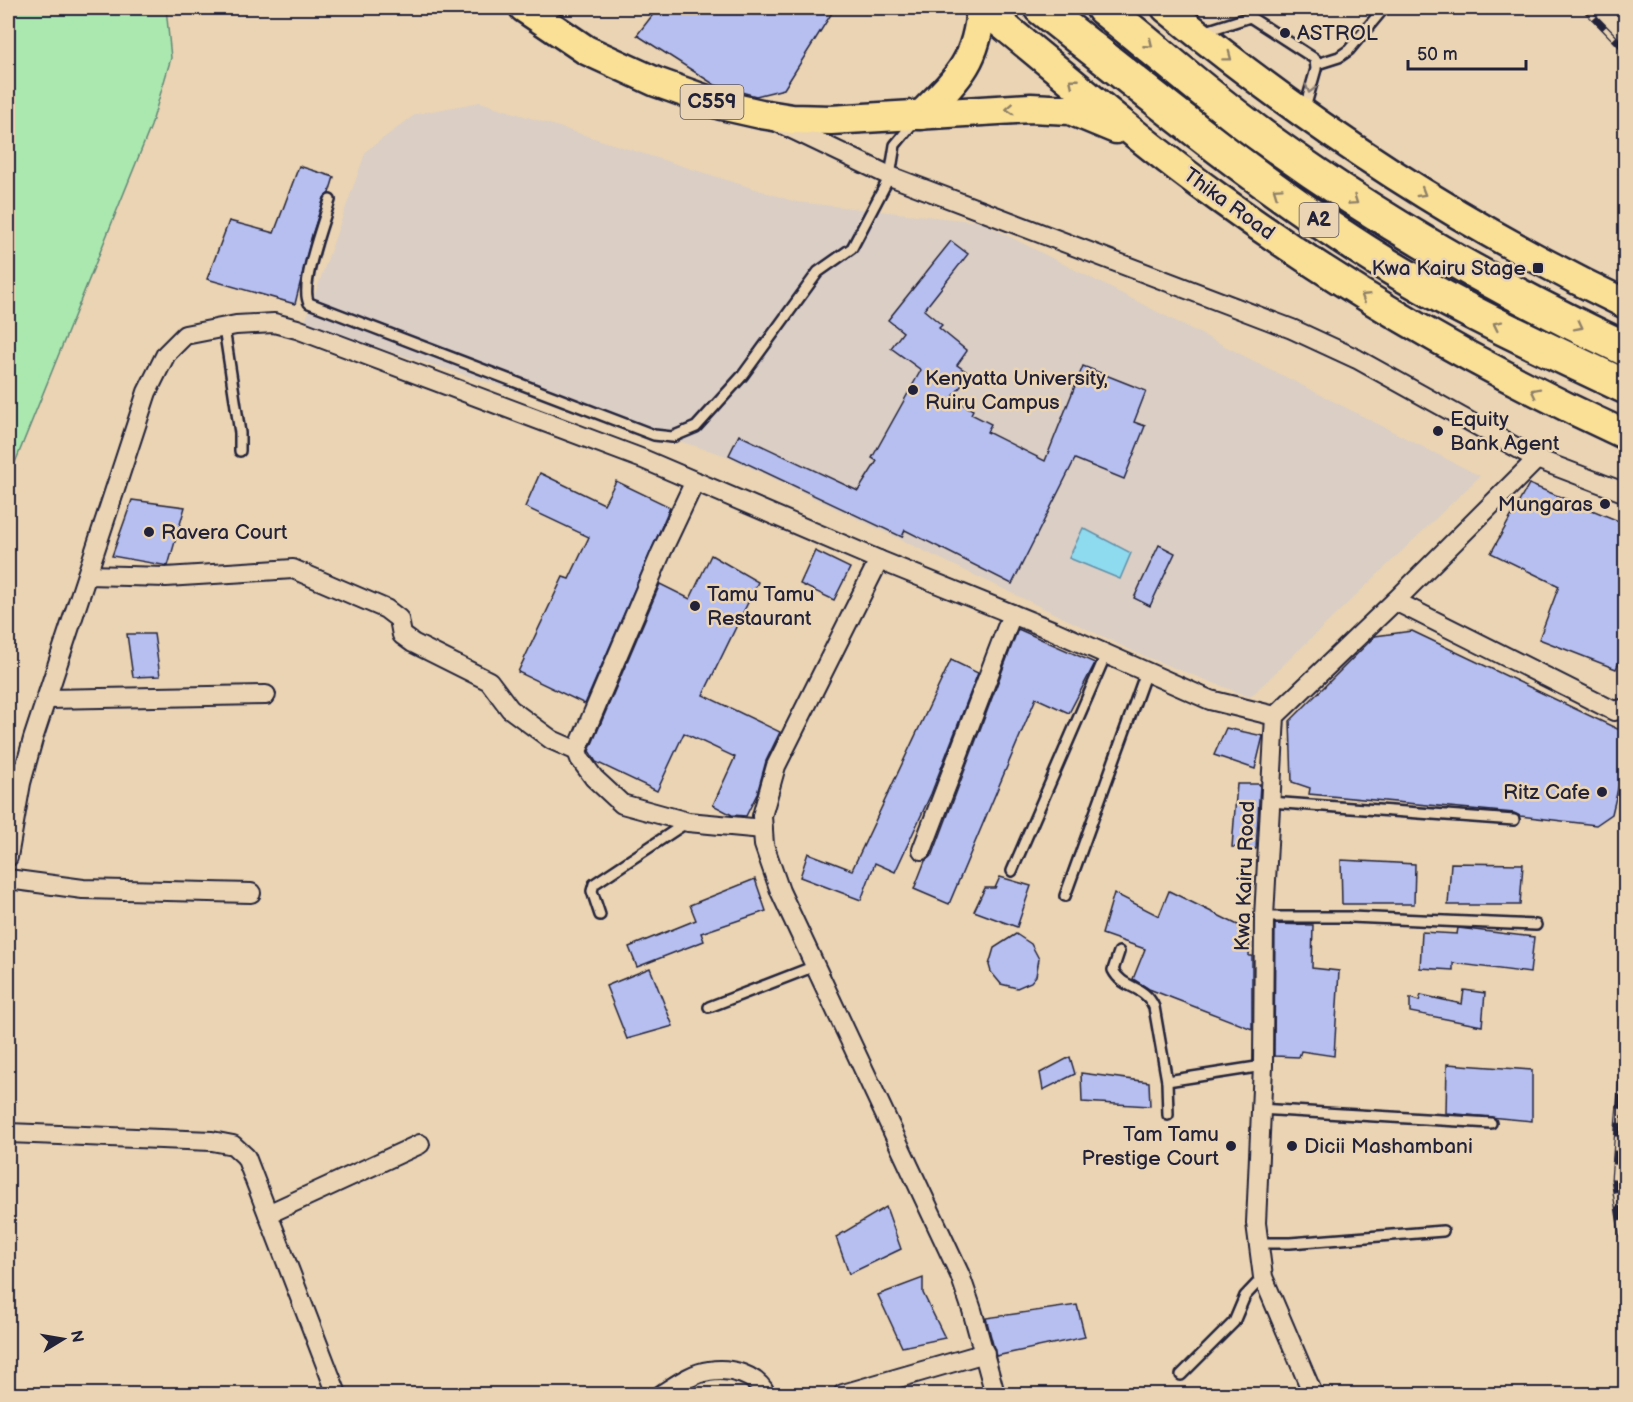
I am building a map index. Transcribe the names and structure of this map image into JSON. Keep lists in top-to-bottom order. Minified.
{"streets":{"highway":["Thika Road","A2"],"main road":["C559"],"street":["Kwa Kairu Road"]},"places":{"other":["ASTROL","Kenyatta University, Ruiru Campus","Equity Bank Agent","Mungaras","Ravera Court","Tamu Tamu Restaurant","Ritz Cafe","Tam Tamu Prestige Court","Dicii Mashambani"],"transit":["Kwa Kairu Stage"]},"scale_bar":"50 m","north":"right"}
